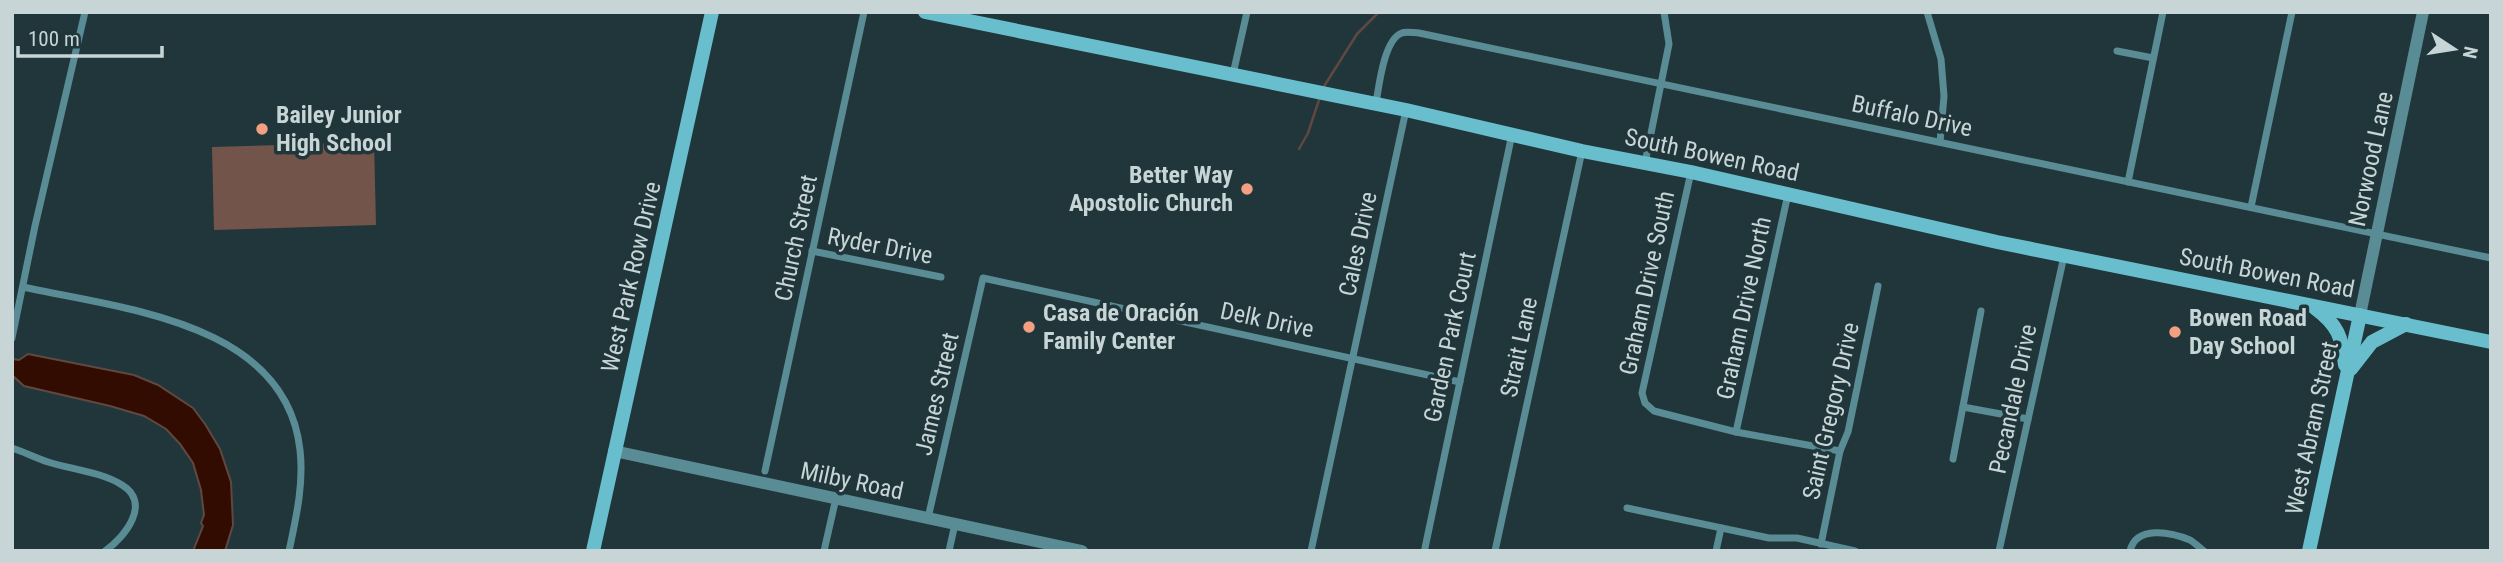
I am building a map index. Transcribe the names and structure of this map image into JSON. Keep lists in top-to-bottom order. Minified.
{"streets":{"main road":["South Bowen Road","West Park Row Drive","West Abram Street"],"street":["Buffalo Drive","Norwood Lane","Church Street","Cales Drive","Ryder Drive","Graham Drive South","Graham Drive North","Delk Drive","Garden Park Court","Strait Lane","James Street","Pecandale Drive","Saint Gregory Drive","Milby Road"]},"crossings":[["Buffalo Drive","South Bowen Road"],["Buffalo Drive","Norwood Lane"],["South Bowen Road","Norwood Lane"],["South Bowen Road","Cales Drive"],["South Bowen Road","Graham Drive South"],["South Bowen Road","Graham Drive North"],["South Bowen Road","Garden Park Court"],["South Bowen Road","Strait Lane"],["South Bowen Road","Pecandale Drive"],["South Bowen Road","West Abram Street"],["Norwood Lane","West Abram Street"],["Church Street","Ryder Drive"],["Cales Drive","Delk Drive"],["West Park Row Drive","Milby Road"],["Graham Drive South","Graham Drive North"],["Delk Drive","Garden Park Court"],["Delk Drive","James Street"],["James Street","Milby Road"]],"places":["Bailey Junior High School","Better Way Apostolic Church","Casa de Oración Family Center","Bowen Road Day School"],"scale_bar":"100 m","north":"right"}
